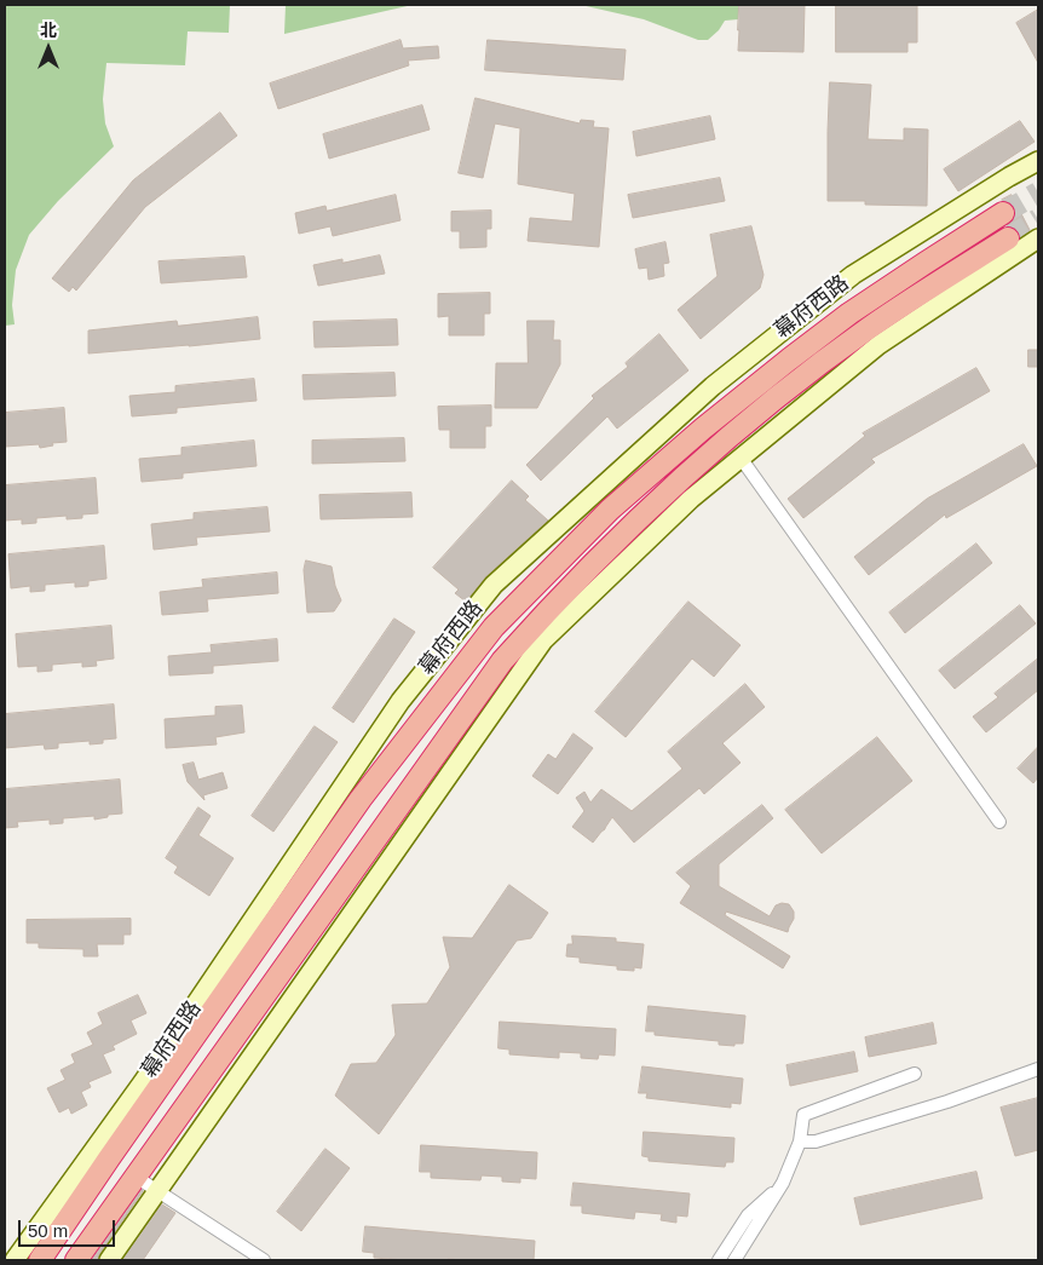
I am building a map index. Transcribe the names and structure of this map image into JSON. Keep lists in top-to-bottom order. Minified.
{"streets":{"highway":["幕府西路"]},"scale_bar":"50 m","north":"top"}
